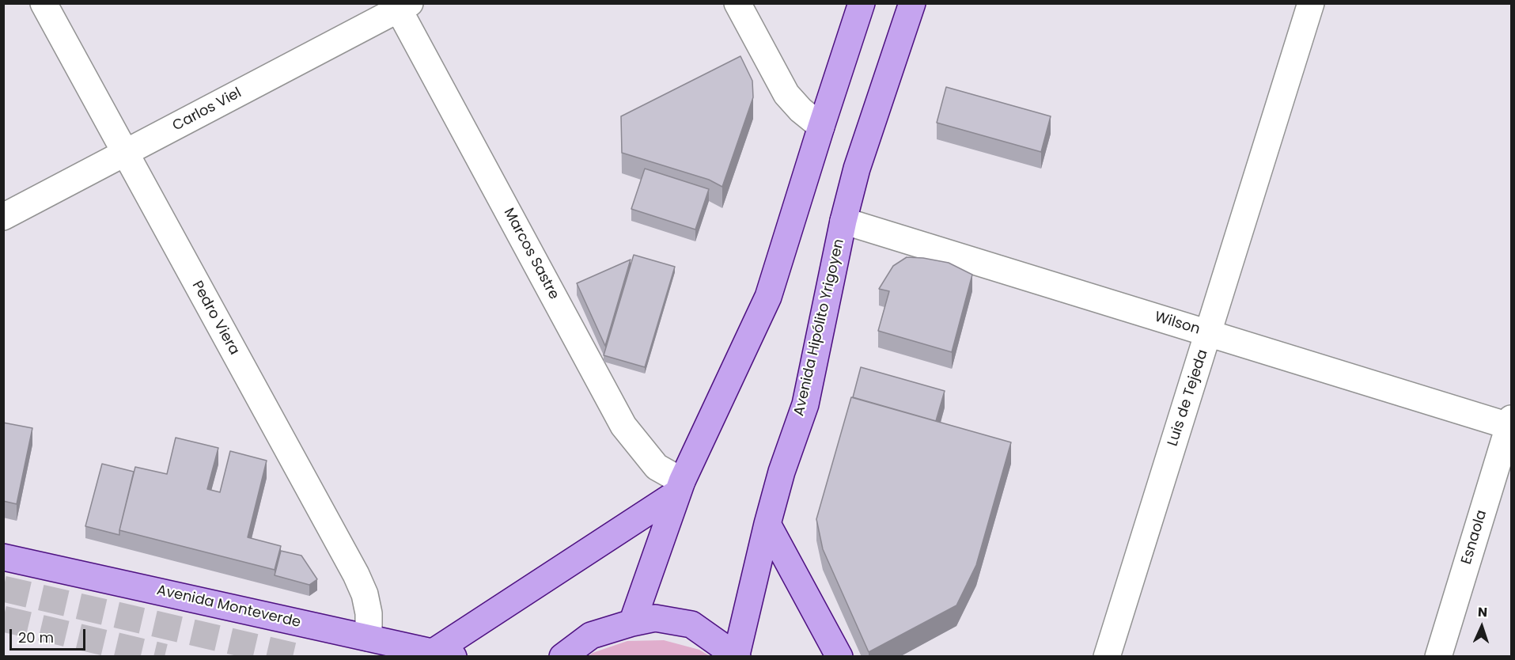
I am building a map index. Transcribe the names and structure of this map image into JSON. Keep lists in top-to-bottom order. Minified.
{"streets":{"main road":["Avenida Hipólito Yrigoyen","Avenida Monteverde"],"street":["Carlos Viel","Marcos Sastre","Pedro Viera","Wilson","Luis de Tejeda","Esnaola"]},"crossings":[["Carlos Viel","Marcos Sastre"],["Carlos Viel","Pedro Viera"],["Pedro Viera","Avenida Monteverde"],["Wilson","Avenida Hipólito Yrigoyen"],["Wilson","Luis de Tejeda"],["Wilson","Esnaola"]],"scale_bar":"20 m","north":"top"}
